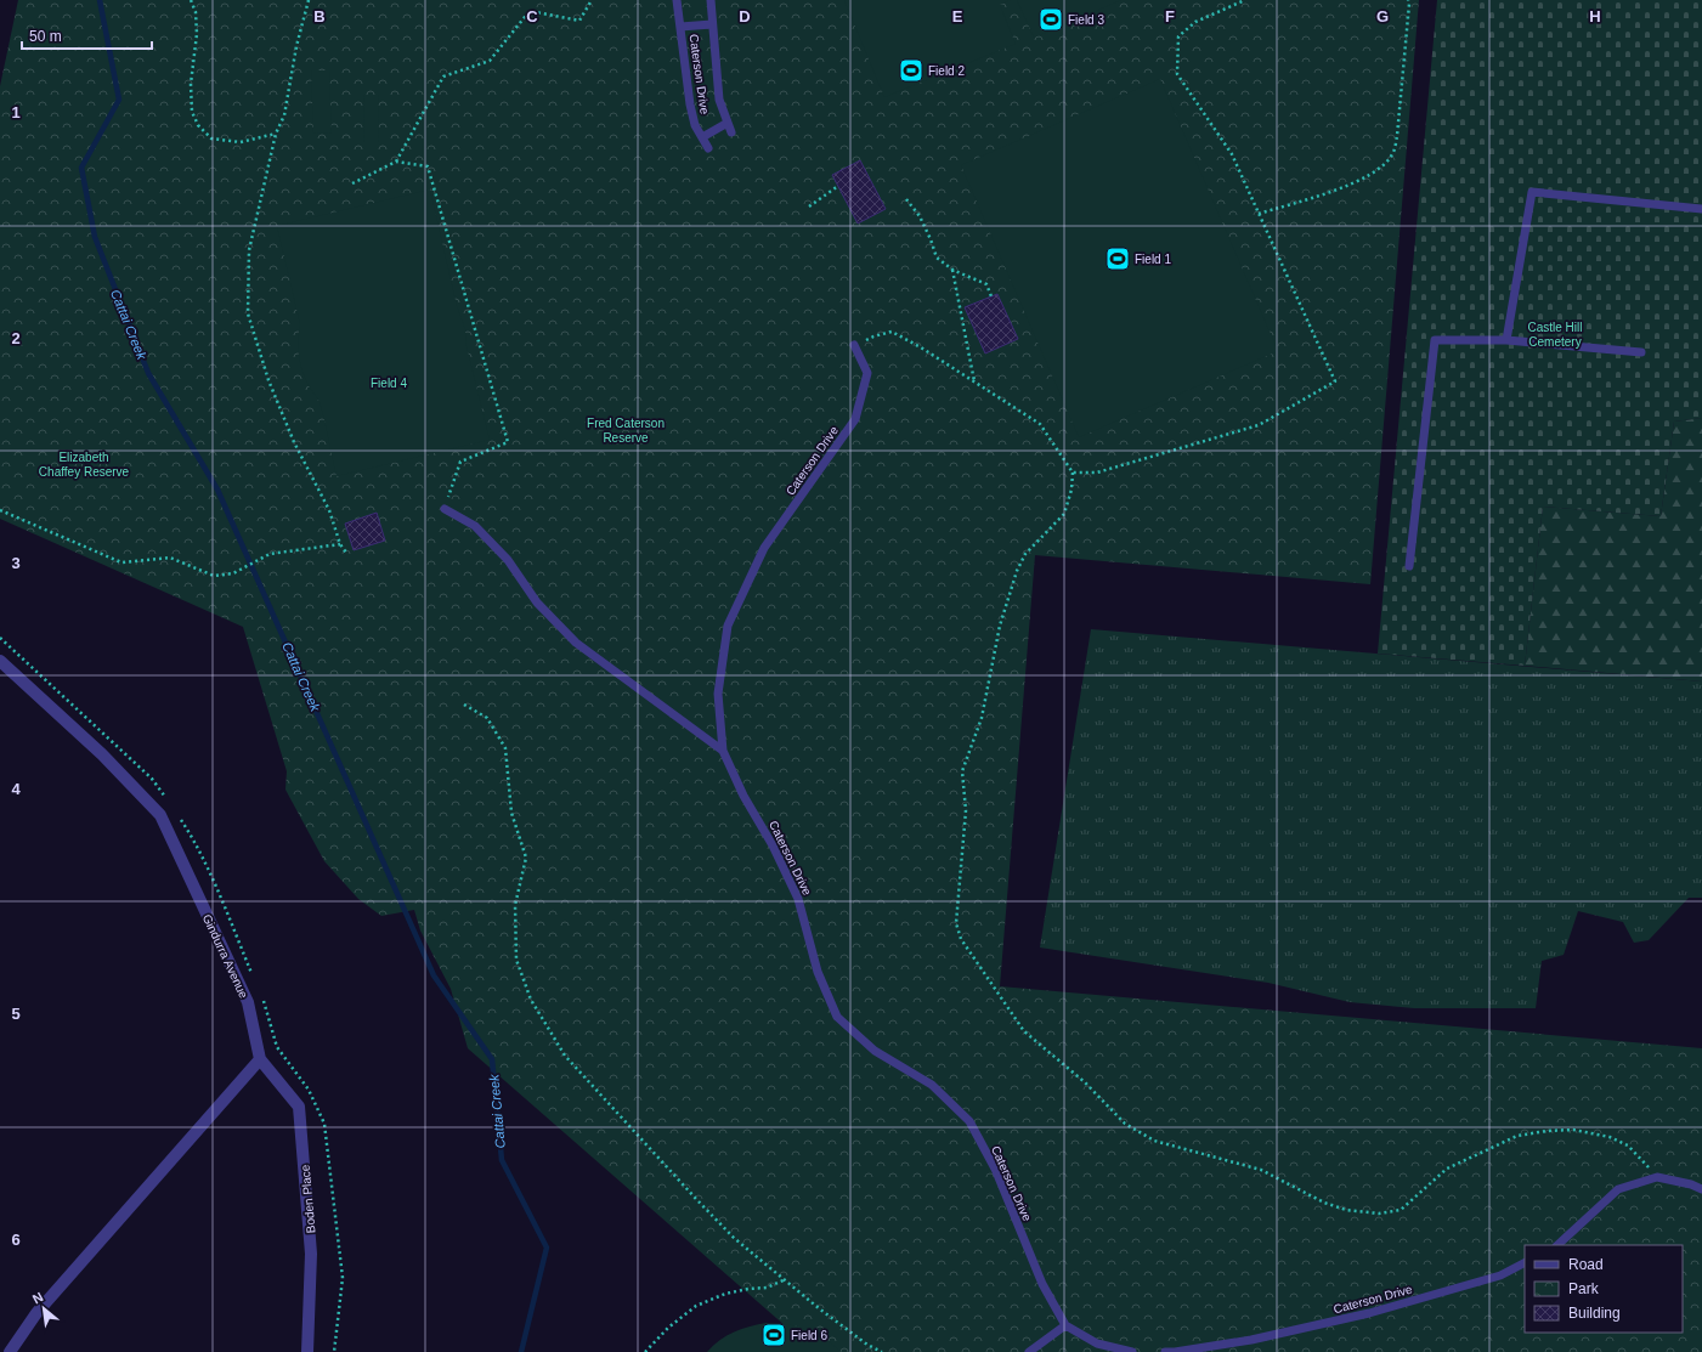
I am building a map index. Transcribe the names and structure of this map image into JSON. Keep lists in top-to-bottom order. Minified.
{"streets":{"street":["Gindurra Avenue","Boden Place"],"lane":["Caterson Drive"]},"crossings":[["Gindurra Avenue","Boden Place"]],"water":["Cattai Creek"],"parks":["Castle Hill Cemetery","Field 4","Fred Caterson Reserve","Elizabeth Chaffey Reserve"],"places":{"sports":["Field 3","Field 2","Field 1","Field 6"]},"legend":["Road","Park","Building"],"scale_bar":"50 m","north":"top left","grid":{"columns":["B","C","D","E","F","G","H"],"rows":["1","2","3","4","5","6"]}}
